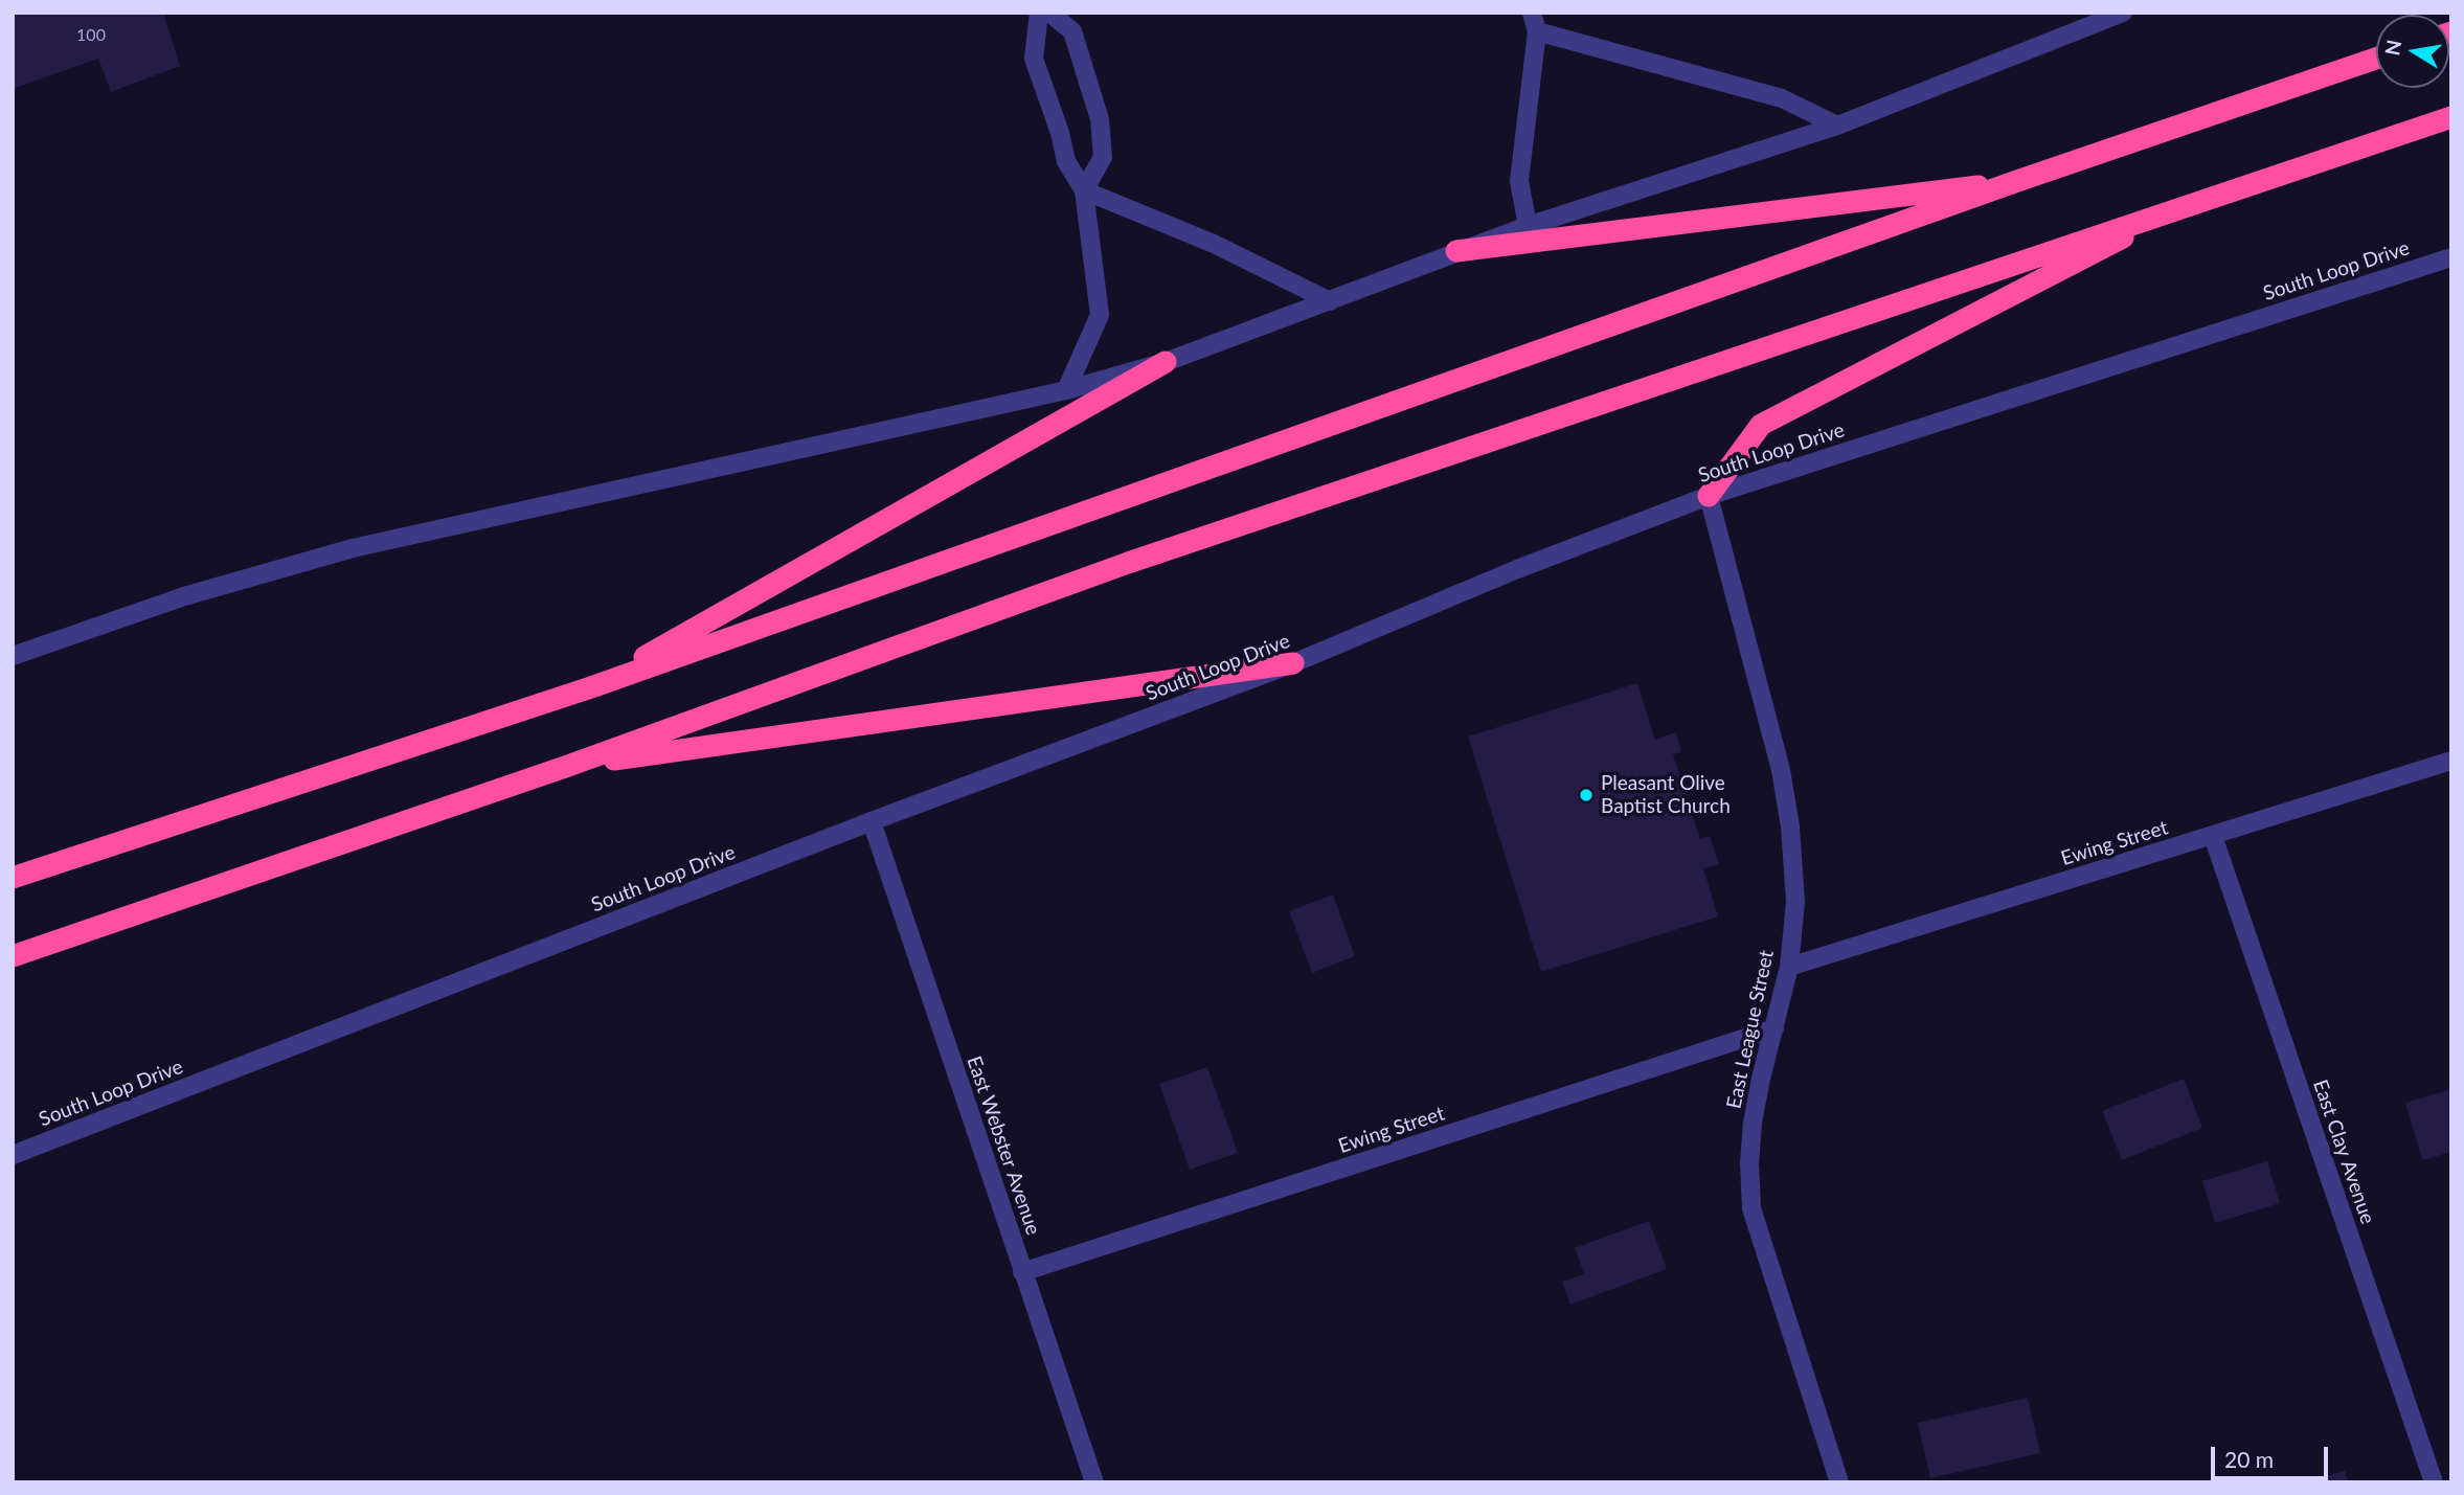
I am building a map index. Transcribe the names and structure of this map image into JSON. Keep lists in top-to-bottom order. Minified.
{"streets":{"street":["South Loop Drive","Ewing Street","East League Street","East Webster Avenue","East Clay Avenue"]},"crossings":[["South Loop Drive","East League Street"],["South Loop Drive","East Webster Avenue"],["Ewing Street","East League Street"],["Ewing Street","East Webster Avenue"],["Ewing Street","East Clay Avenue"]],"places":["Pleasant Olive Baptist Church"],"house_numbers":["100"],"scale_bar":"20 m","north":"left"}
